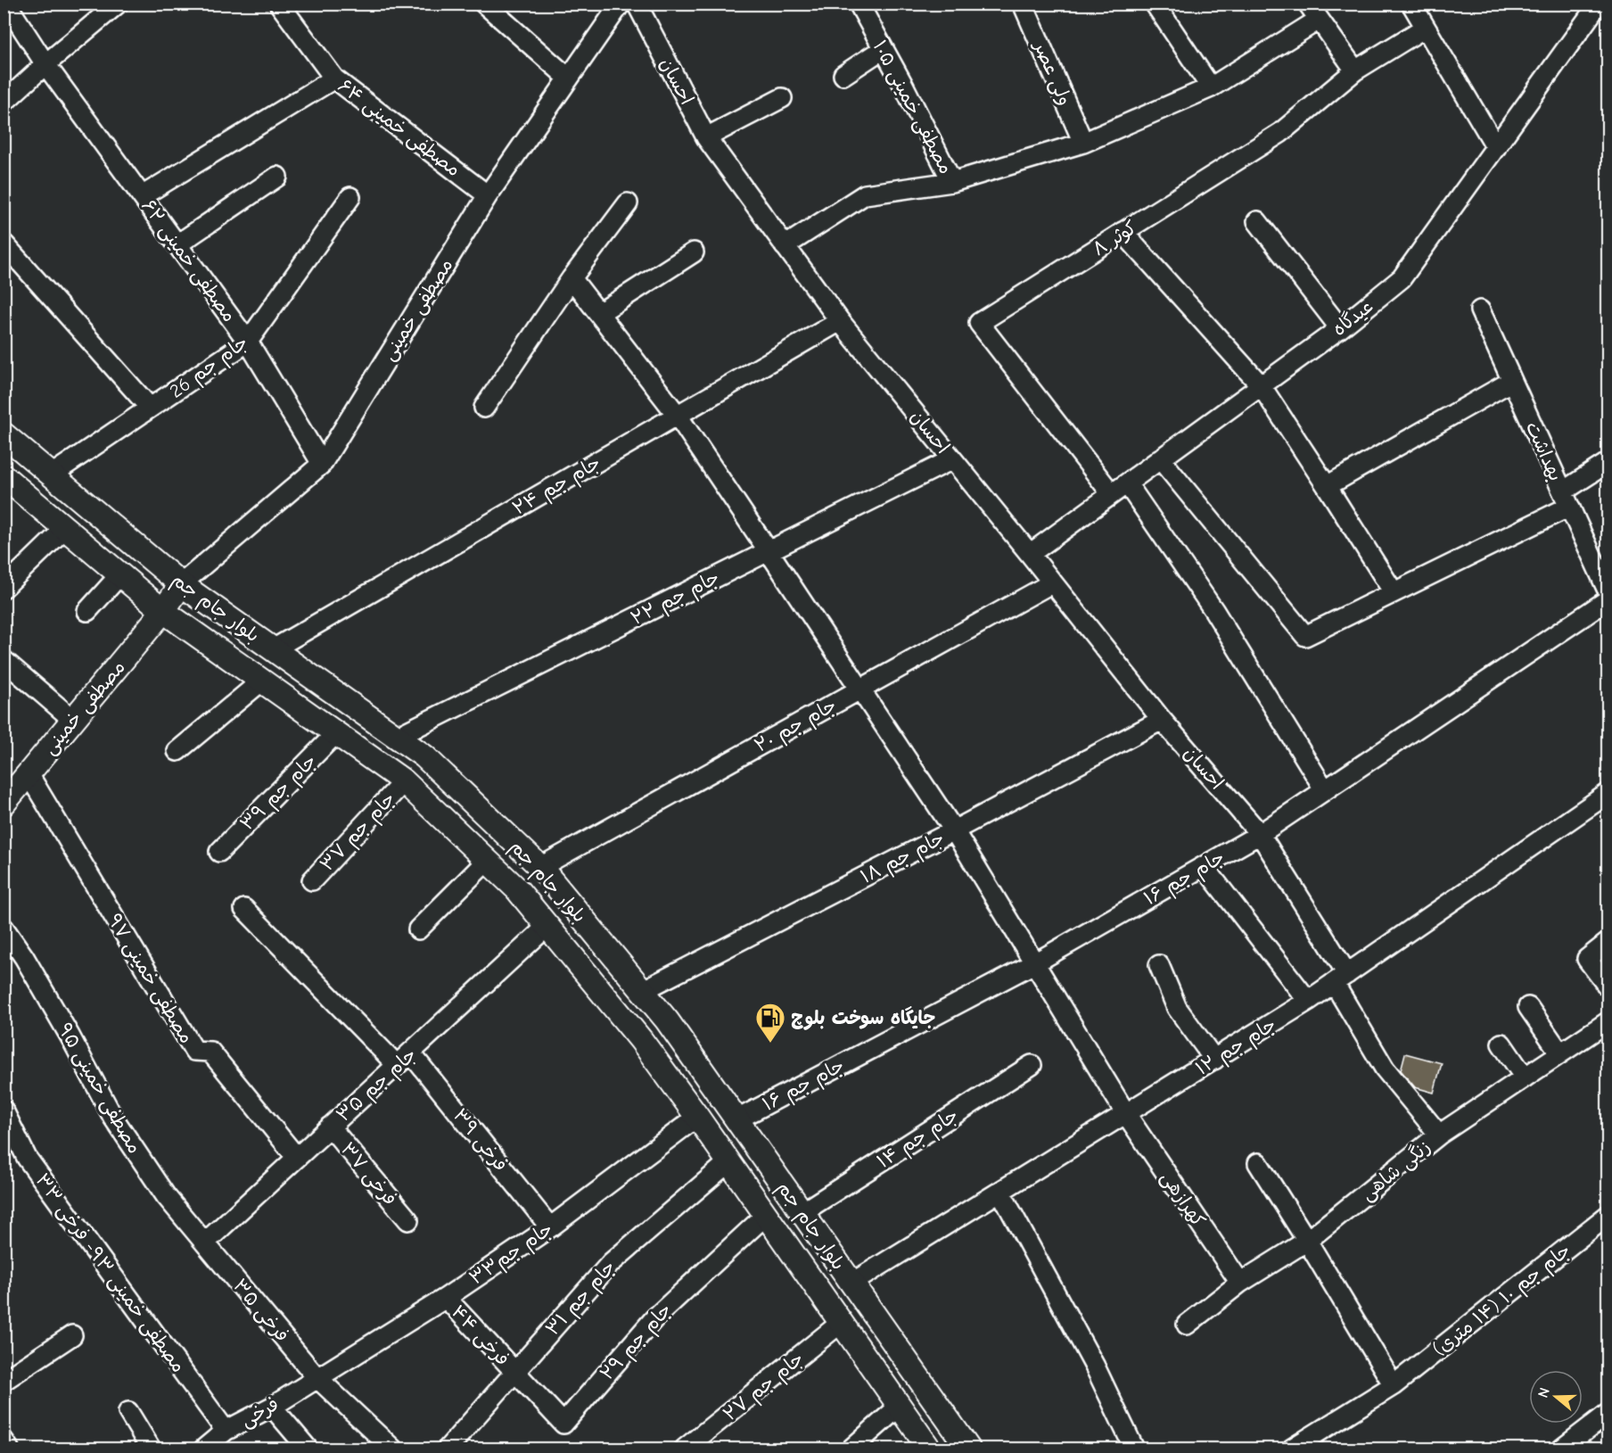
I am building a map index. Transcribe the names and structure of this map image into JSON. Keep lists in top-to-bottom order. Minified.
{"streets":{"main road":["مصطفی خمینی","بلوار جام جم"],"street":["ولی عصر","احسان","مصطفی خمینی ۱۰۵","مصطفی خمینی ۶۴","کوثر ۸","مصطفی خمینی ۶۲","عیدگاه","جام جم 26","بهداشت","جام جم ۲۴","جام جم ۲۲","جام جم ۲۰","جام جم ۳۹","جام جم ۳۷","جام جم ۱۸","جام جم ۱۶","مصطفی خمینی ۹۷","جام جم ۱۲","جام جم ۳۵","مصطفی خمینی ۹۵","جام جم ۱۴","فرخی ۳۹","زنگی شاهی","فرخی ۳۷","کهرازهی","جام جم۳۳","مصطفی خمینی ۹۳- فرخی ۳۳","جام جم ۳۱","جام جم ۱۰ (۱۴ متری)","فرخی ۳۵","فرخی ۴۴","جام جم ۲۹","جام جم ۲۷","فرخی"]},"crossings":[["احسان","عیدگاه"],["احسان","جام جم ۲۴"],["احسان","جام جم ۲۲"],["احسان","جام جم ۲۰"],["احسان","جام جم ۱۸"],["احسان","جام جم ۱۶"],["احسان","جام جم ۱۲"],["احسان","زنگی شاهی"],["مصطفی خمینی ۶۴","مصطفی خمینی"],["کوثر ۸","عیدگاه"],["مصطفی خمینی ۶۲","مصطفی خمینی"],["مصطفی خمینی ۶۲","جام جم 26"],["مصطفی خمینی","بلوار جام جم"],["مصطفی خمینی","مصطفی خمینی ۹۷"],["جام جم 26","بلوار جام جم"],["جام جم ۲۴","بلوار جام جم"],["جام جم ۲۴","کهرازهی"],["جام جم ۲۲","بلوار جام جم"],["جام جم ۲۲","کهرازهی"],["بلوار جام جم","جام جم ۲۰"],["بلوار جام جم","جام جم ۳۹"],["بلوار جام جم","جام جم ۳۷"],["بلوار جام جم","جام جم ۱۸"],["بلوار جام جم","جام جم ۱۶"],["بلوار جام جم","جام جم ۱۲"],["بلوار جام جم","جام جم ۳۵"],["بلوار جام جم","جام جم ۱۴"],["بلوار جام جم","جام جم۳۳"],["بلوار جام جم","جام جم ۳۱"],["بلوار جام جم","جام جم ۲۹"],["بلوار جام جم","جام جم ۲۷"],["جام جم ۲۰","کهرازهی"],["جام جم ۱۸","کهرازهی"],["جام جم ۱۶","کهرازهی"],["مصطفی خمینی ۹۷","جام جم ۳۵"],["جام جم ۱۲","کهرازهی"],["جام جم ۳۵","مصطفی خمینی ۹۵"],["جام جم ۳۵","فرخی ۳۹"],["جام جم ۳۵","فرخی ۳۷"],["جام جم ۳۵","فرخی ۳۵"],["مصطفی خمینی ۹۵","فرخی ۳۵"],["فرخی ۳۹","جام جم۳۳"],["زنگی شاهی","کهرازهی"],["جام جم۳۳","فرخی ۳۵"],["جام جم۳۳","فرخی ۴۴"],["جام جم۳۳","فرخی"],["مصطفی خمینی ۹۳- فرخی ۳۳","فرخی"],["جام جم ۳۱","فرخی ۴۴"],["جام جم ۳۱","جام جم ۲۹"],["فرخی ۳۵","فرخی"],["فرخی ۴۴","جام جم ۲۹"]],"places":{"fuel station":["جایگاه سوخت بلوچ"]},"north":"left"}
